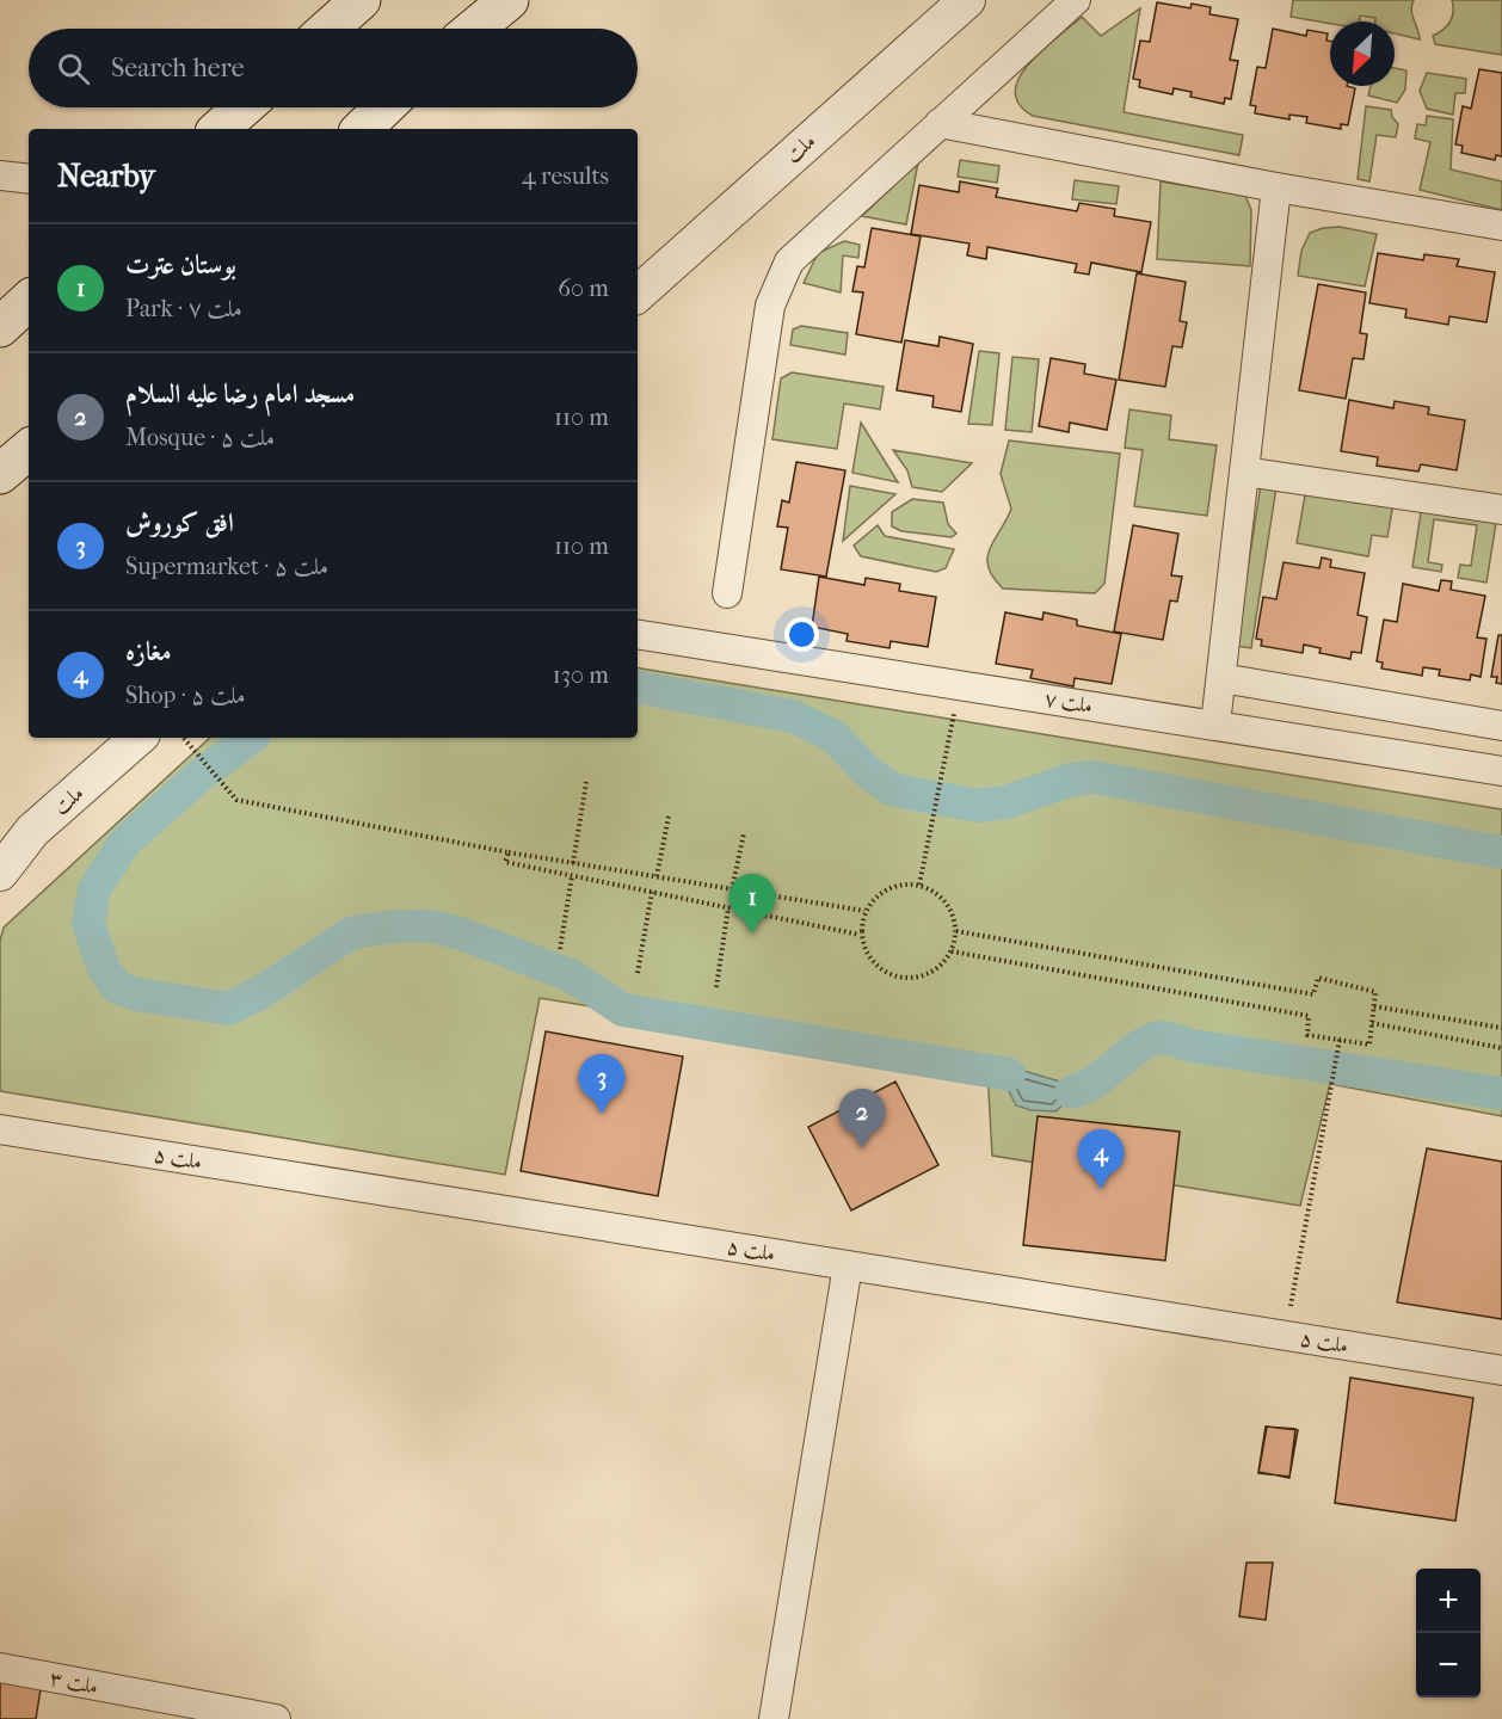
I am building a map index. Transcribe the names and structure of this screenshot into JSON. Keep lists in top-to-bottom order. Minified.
{"streets":{"street":["ملت","ملت ۷","ملت ۵","ملت ۳"]},"north":"bottom left","page":{"search":"Search here","heading":["Nearby","4 results"],"list":[{"mark":"1","name":"بوستان عترت","note":"Park · ملت ۷","value":"60 m"},{"mark":"2","name":"مسجد امام رضا علیه السلام","note":"Mosque · ملت ۵","value":"110 m"},{"mark":"3","name":"افق کوروش","note":"Supermarket · ملت ۵","value":"110 m"},{"mark":"4","name":"مغازه","note":"Shop · ملت ۵","value":"130 m"}],"pins":["1","3","2","4"],"map_buttons":["+","−"]}}
